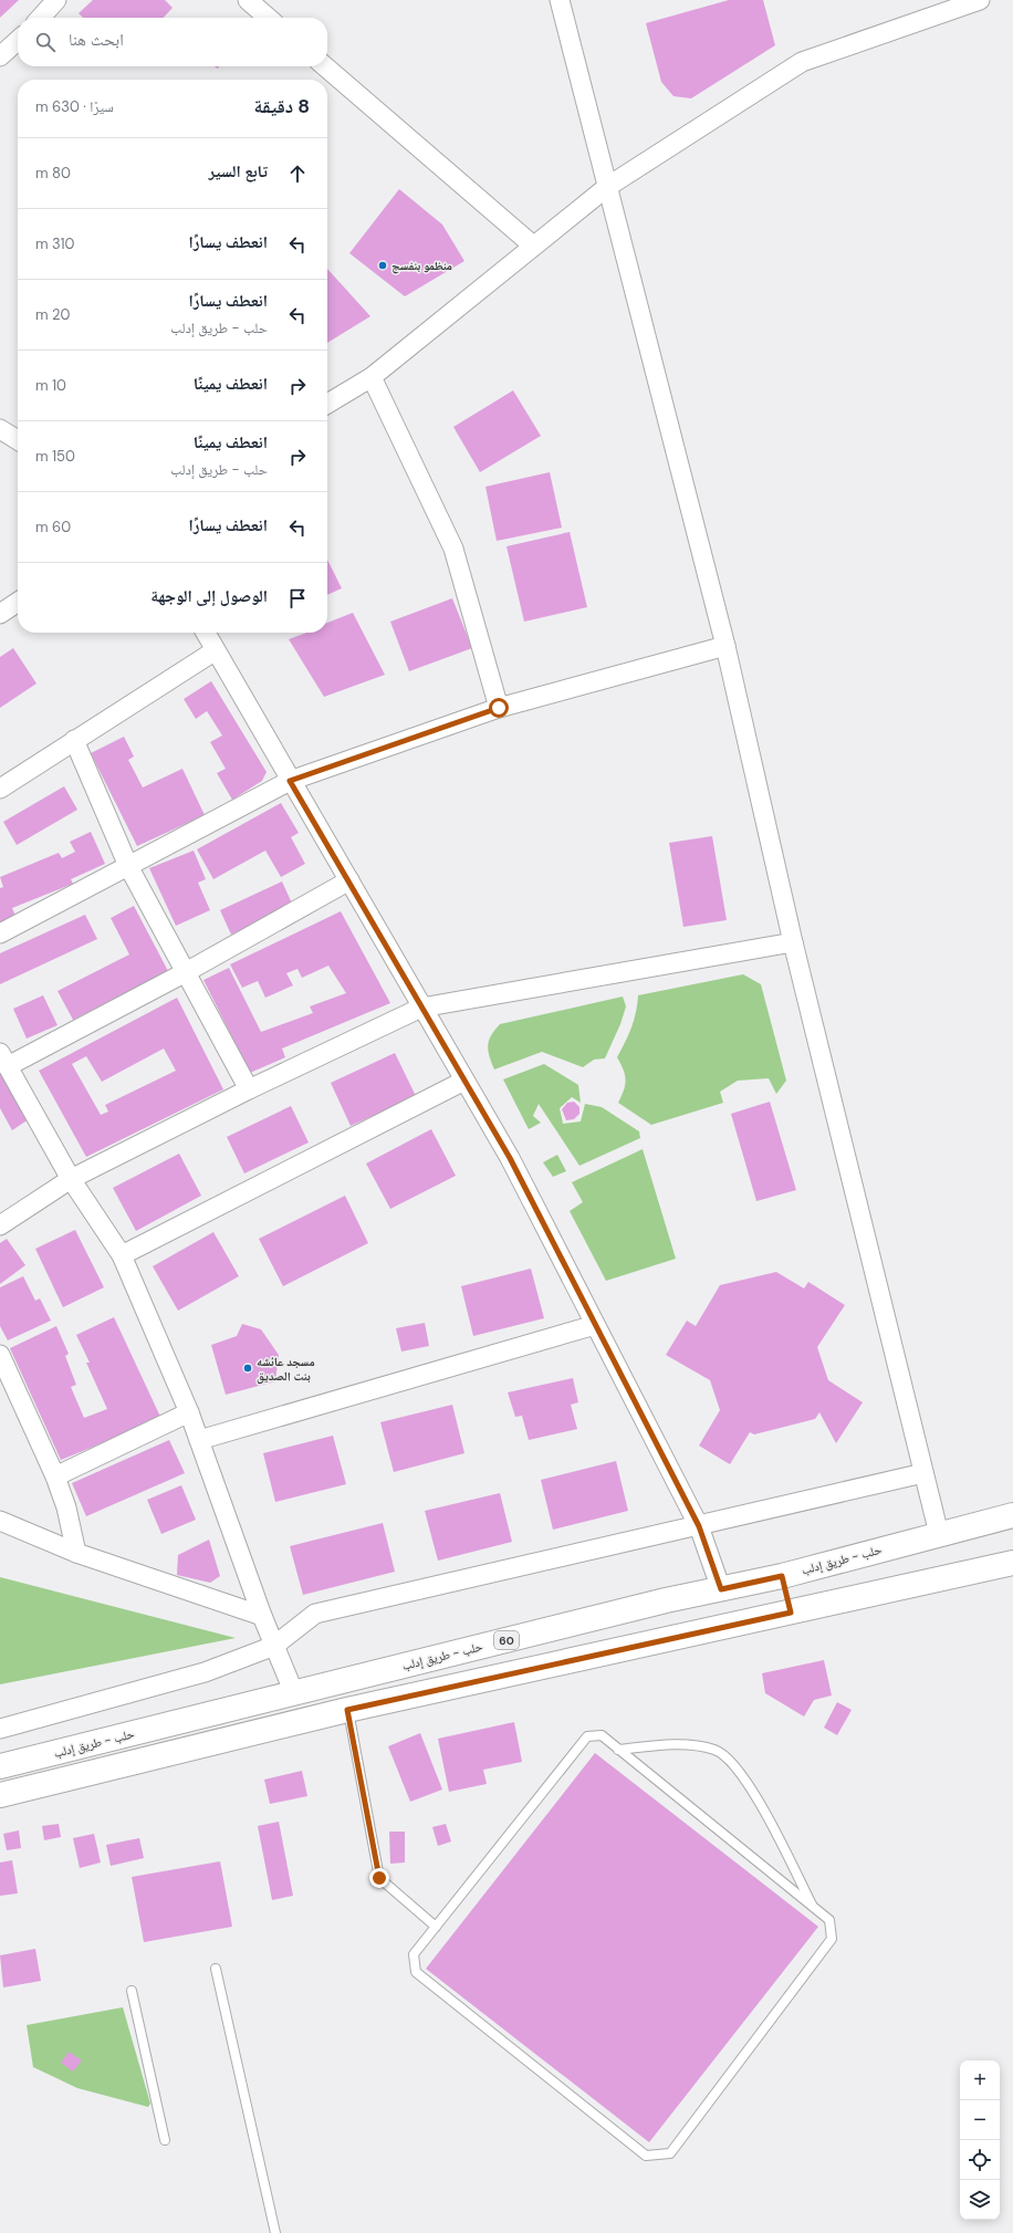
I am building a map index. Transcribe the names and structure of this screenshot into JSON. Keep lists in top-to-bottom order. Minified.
{"streets":{"main road":["حلب - طريق إدلب","60"]},"places":["منظمو بنفسج","مسجد عائشه بنت الصديق"],"page":{"search":"ابحث هنا","heading":["8 دقيقة","سيرًا · 630 m"],"list":[["تابع السير","80 m"],["انعطف يسارًا","310 m"],["انعطف يسارًا","حلب - طريق إدلب","20 m"],["انعطف يمينًا","10 m"],["انعطف يمينًا","حلب - طريق إدلب","150 m"],["انعطف يسارًا","60 m"],"الوصول إلى الوجهة"],"map_buttons":["+","−"]}}
